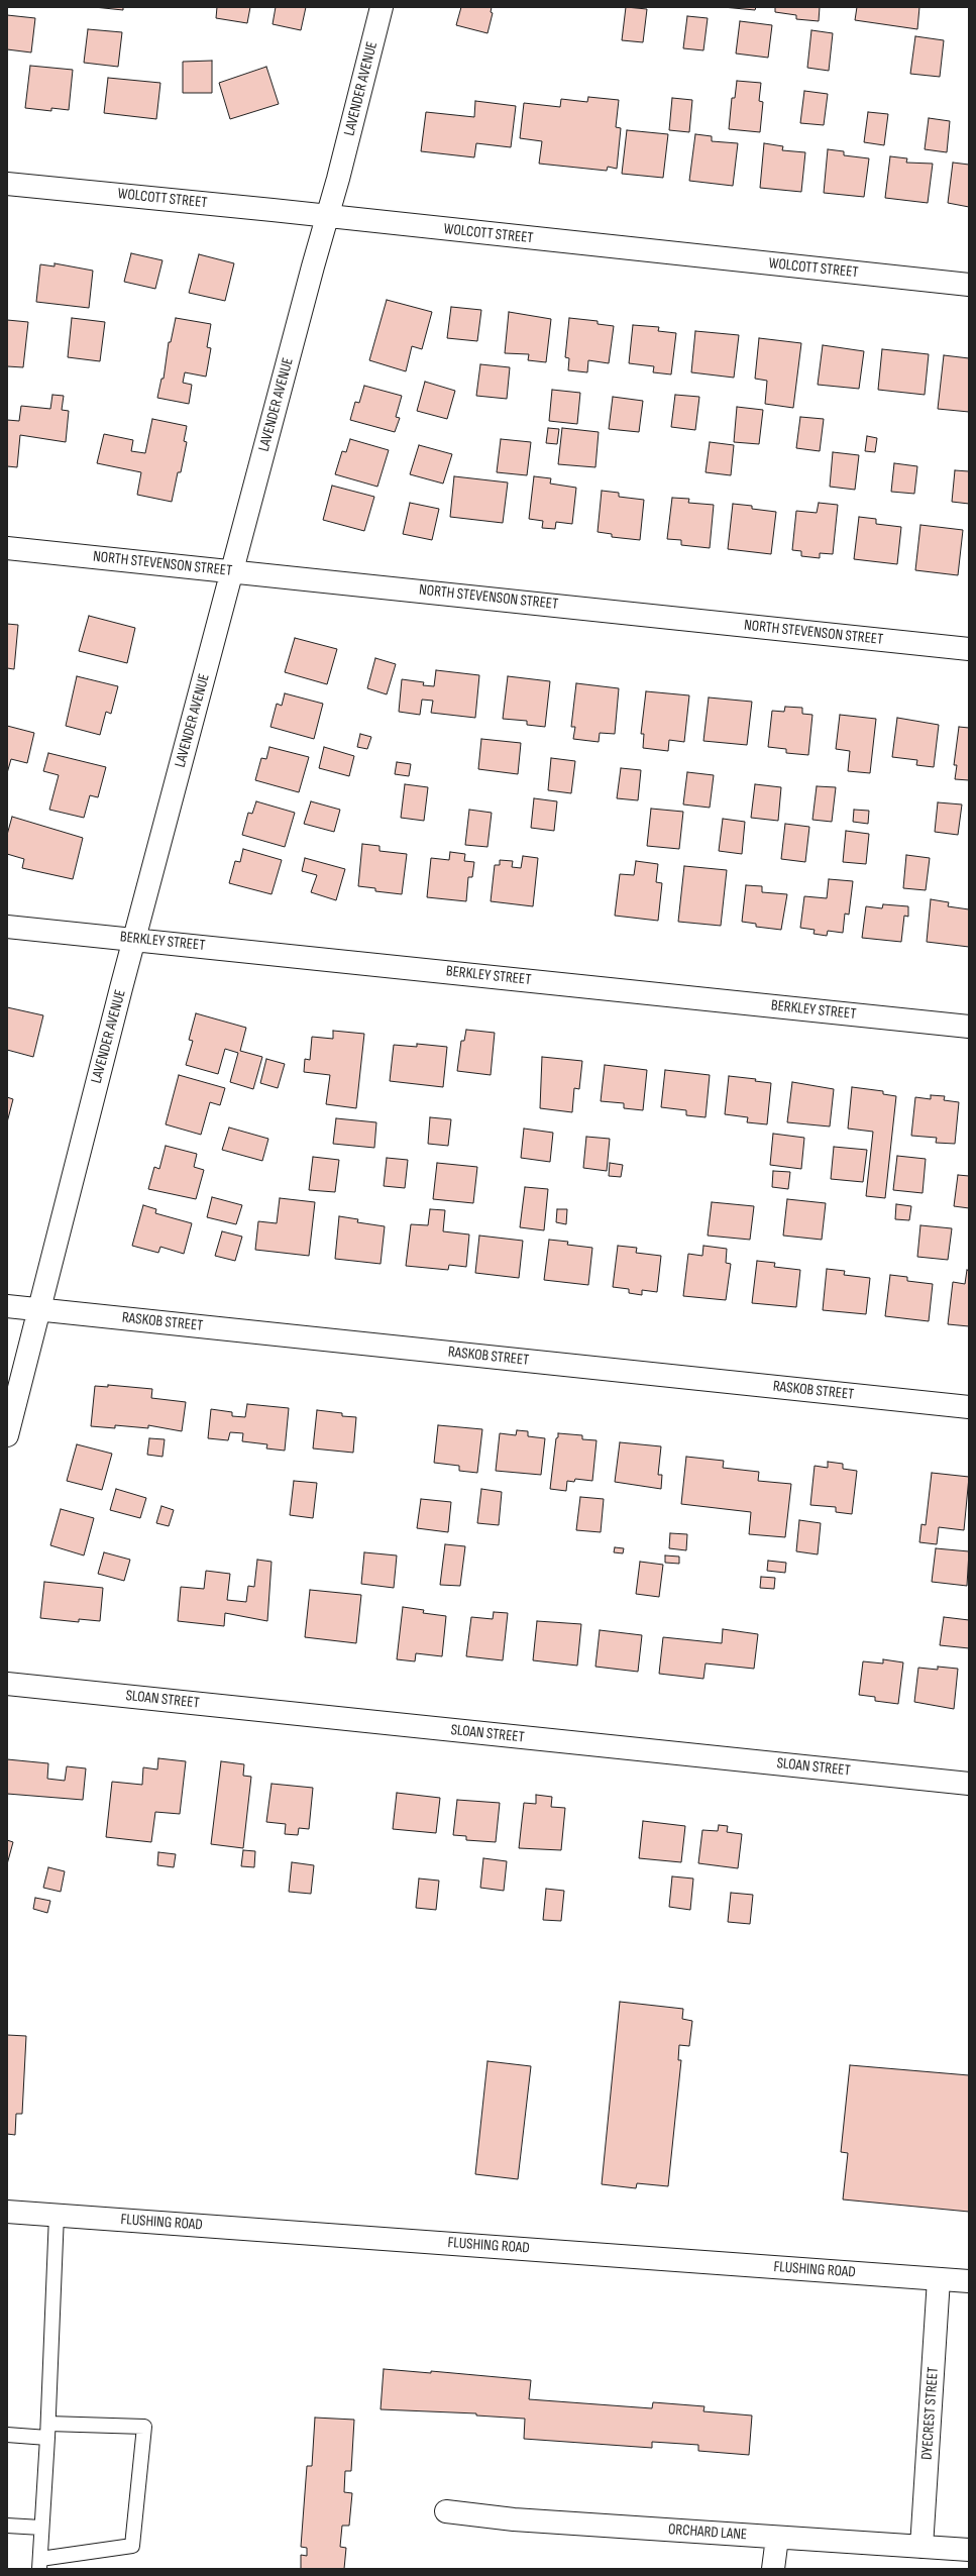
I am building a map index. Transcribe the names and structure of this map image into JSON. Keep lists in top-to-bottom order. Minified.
{"streets":{"street":["LAVENDER AVENUE","WOLCOTT STREET","NORTH STEVENSON STREET","BERKLEY STREET","RASKOB STREET","SLOAN STREET","FLUSHING ROAD","DYECREST STREET","ORCHARD LANE"]},"crossings":[["LAVENDER AVENUE","WOLCOTT STREET"],["LAVENDER AVENUE","NORTH STEVENSON STREET"],["LAVENDER AVENUE","BERKLEY STREET"],["LAVENDER AVENUE","RASKOB STREET"],["FLUSHING ROAD","DYECREST STREET"],["DYECREST STREET","ORCHARD LANE"]]}
